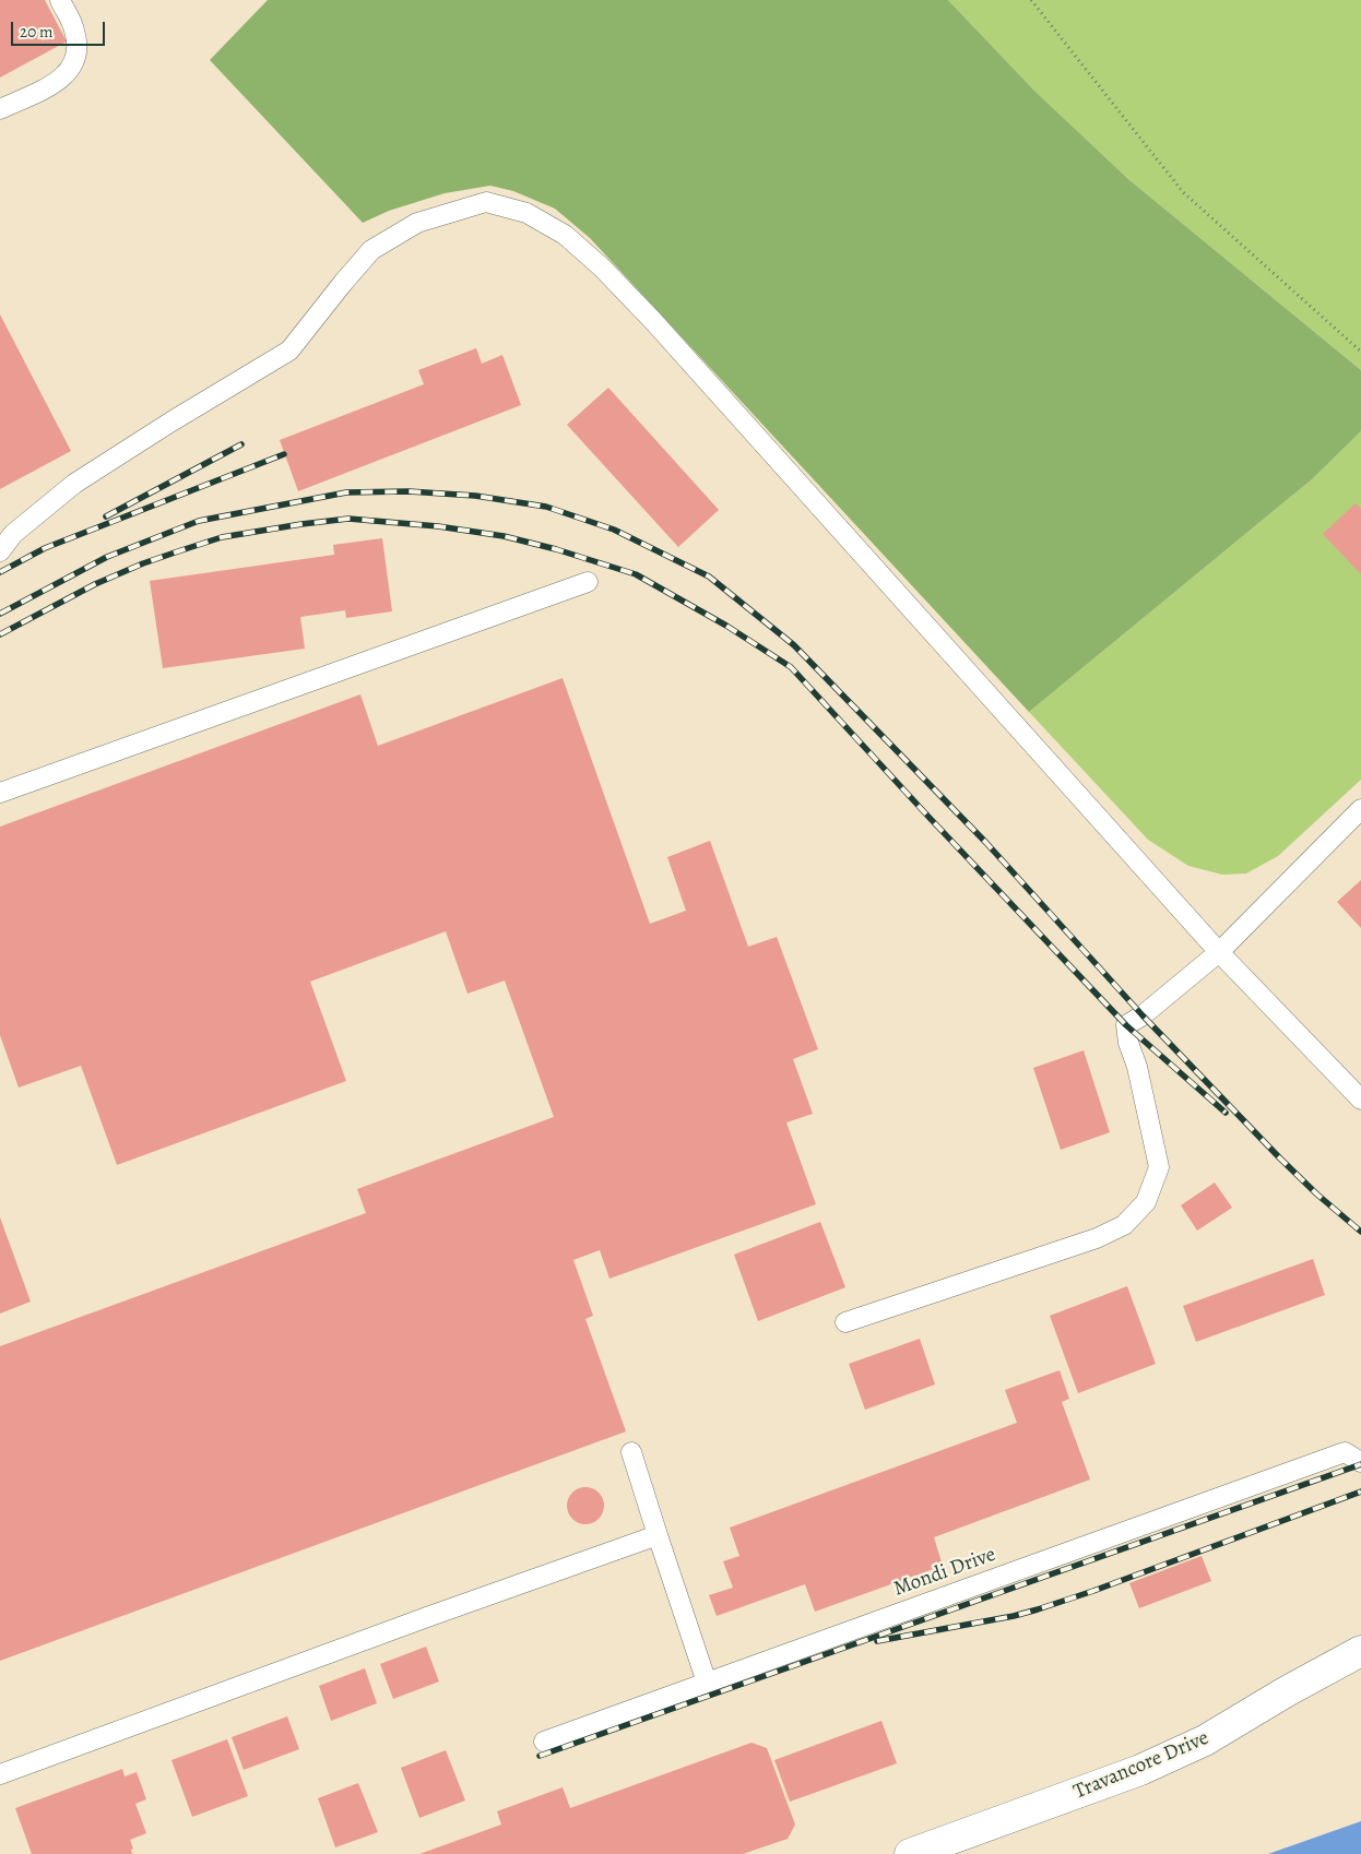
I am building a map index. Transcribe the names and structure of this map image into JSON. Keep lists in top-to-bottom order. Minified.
{"streets":{"street":["Travancore Drive"],"lane":["Mondi Drive"]},"scale_bar":"20 m"}
